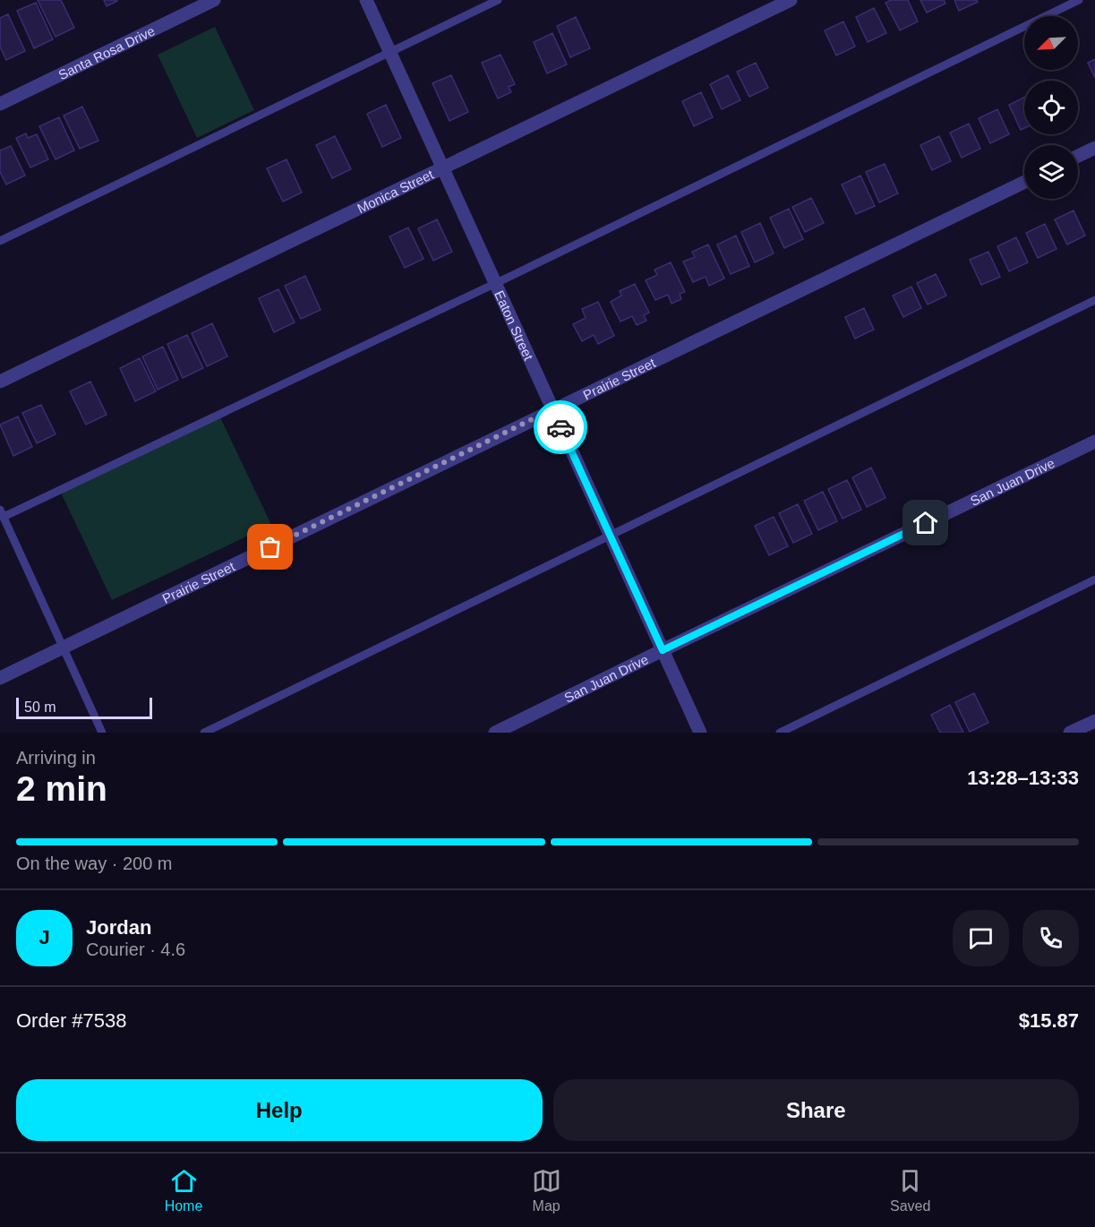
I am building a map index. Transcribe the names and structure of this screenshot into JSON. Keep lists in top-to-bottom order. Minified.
{"streets":{"street":["Santa Rosa Drive","Monica Street","Eaton Street","Prairie Street","San Juan Drive"]},"crossings":[["Monica Street","Eaton Street"],["Eaton Street","Prairie Street"],["Eaton Street","San Juan Drive"]],"scale_bar":"50 m","north":"bottom left","page":{"scale":"50 m","heading":["2 min","Arriving in","13:28–13:33"],"panel":["Jordan","Courier · 4.6","Order #7538","$15.87"],"bar":"On the way · 200 m","round":"J","buttons":["Help","Share"],"tabs":["Home","Map","Saved"]}}
